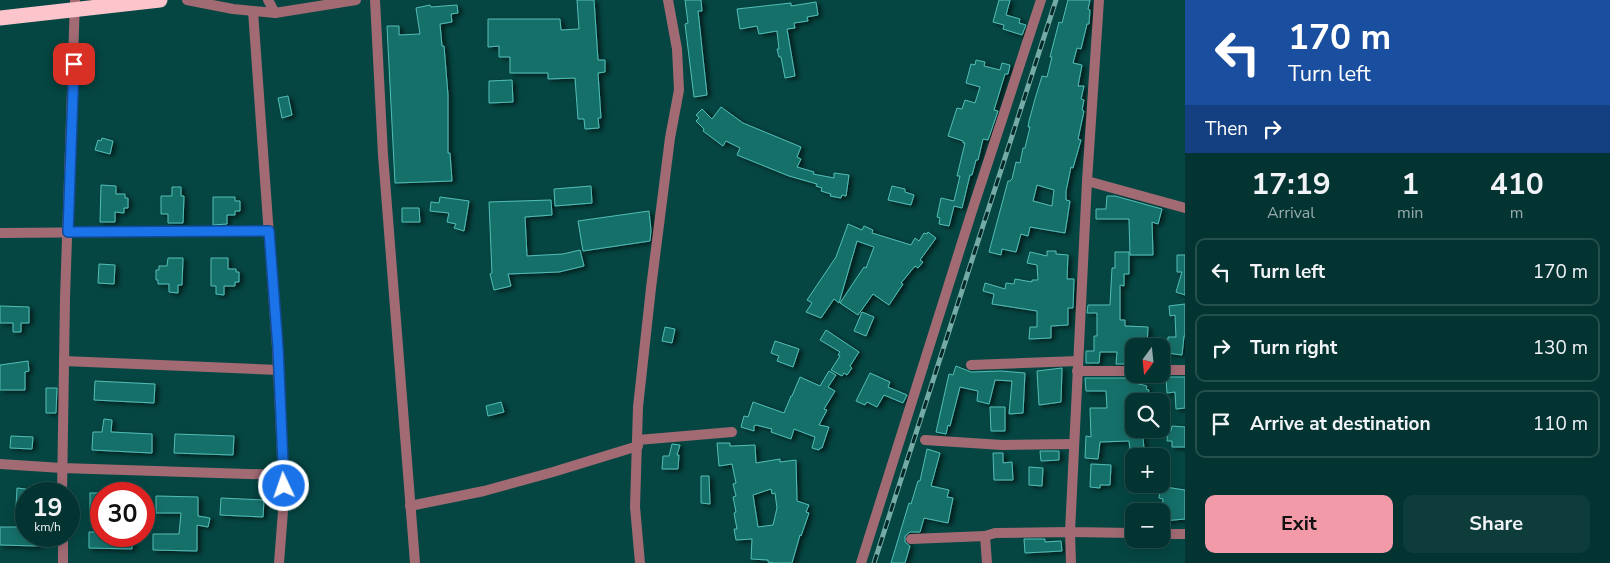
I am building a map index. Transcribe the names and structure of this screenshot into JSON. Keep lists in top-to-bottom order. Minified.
{"north":"bottom","page":{"turn":["170 m","Turn left"],"then":"Then","eta":["17:19","Arrival","1","min","410","m"],"list":[{"name":"Turn left","value":"170 m"},{"name":"Turn right","value":"130 m"},{"name":"Arrive at destination","value":"110 m"}],"map_buttons":["+","−"],"speed":"19 km/h","limit":"30","buttons":["Exit","Share"]}}
